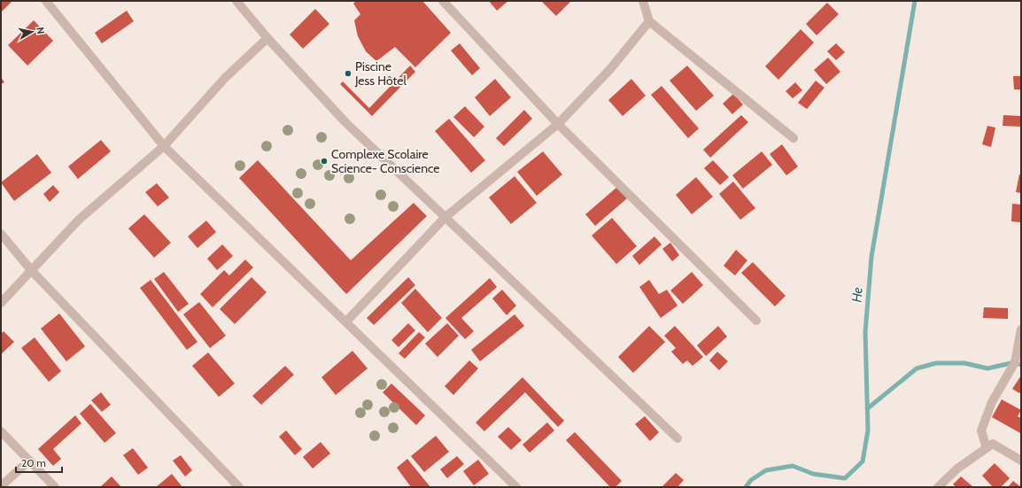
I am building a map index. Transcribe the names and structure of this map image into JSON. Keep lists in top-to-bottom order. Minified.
{"water":["He"],"places":["Piscine Jess Hôtel","Complexe Scolaire Science- Conscience"],"scale_bar":"20 m","north":"right"}
